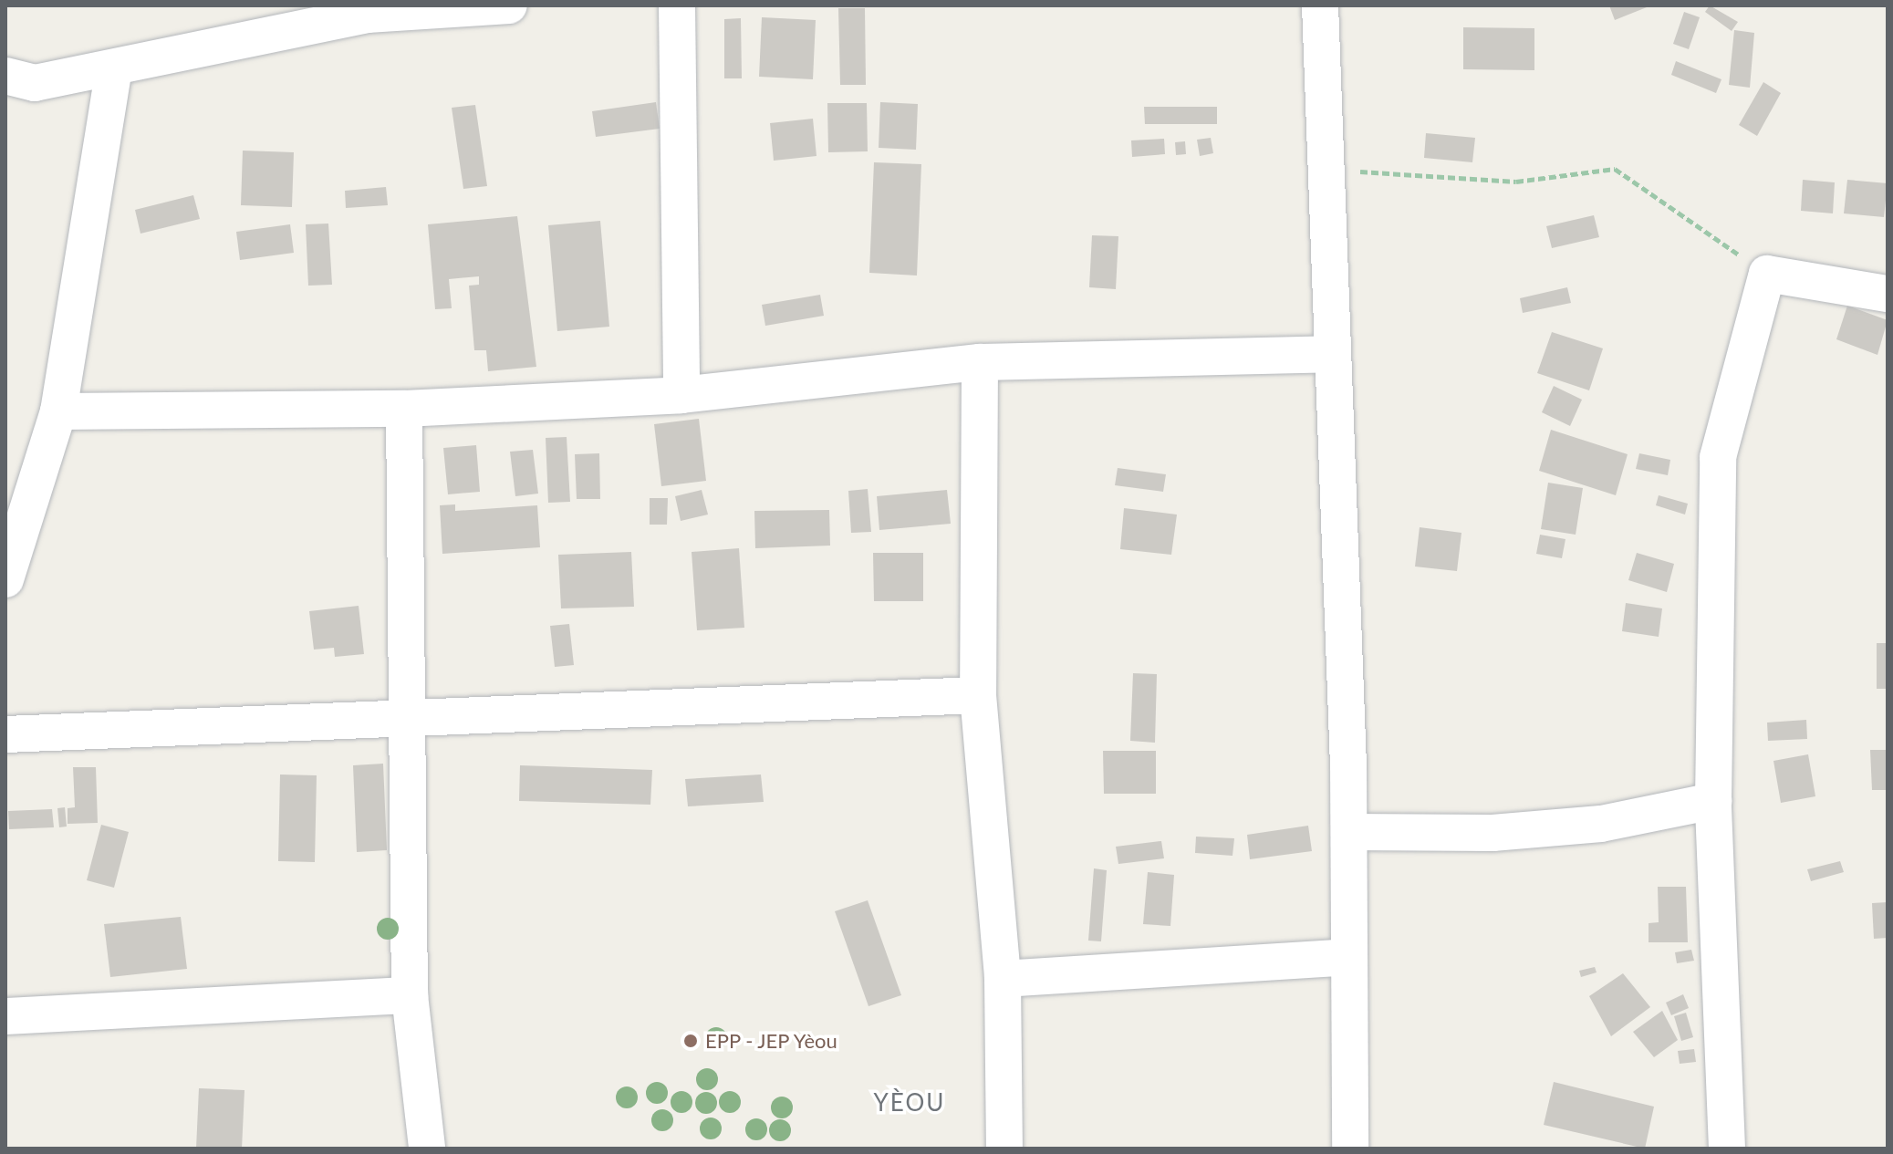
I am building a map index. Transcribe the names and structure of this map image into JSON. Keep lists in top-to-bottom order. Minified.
{"districts":["YÈOU"],"places":["EPP - JEP Yèou"]}
